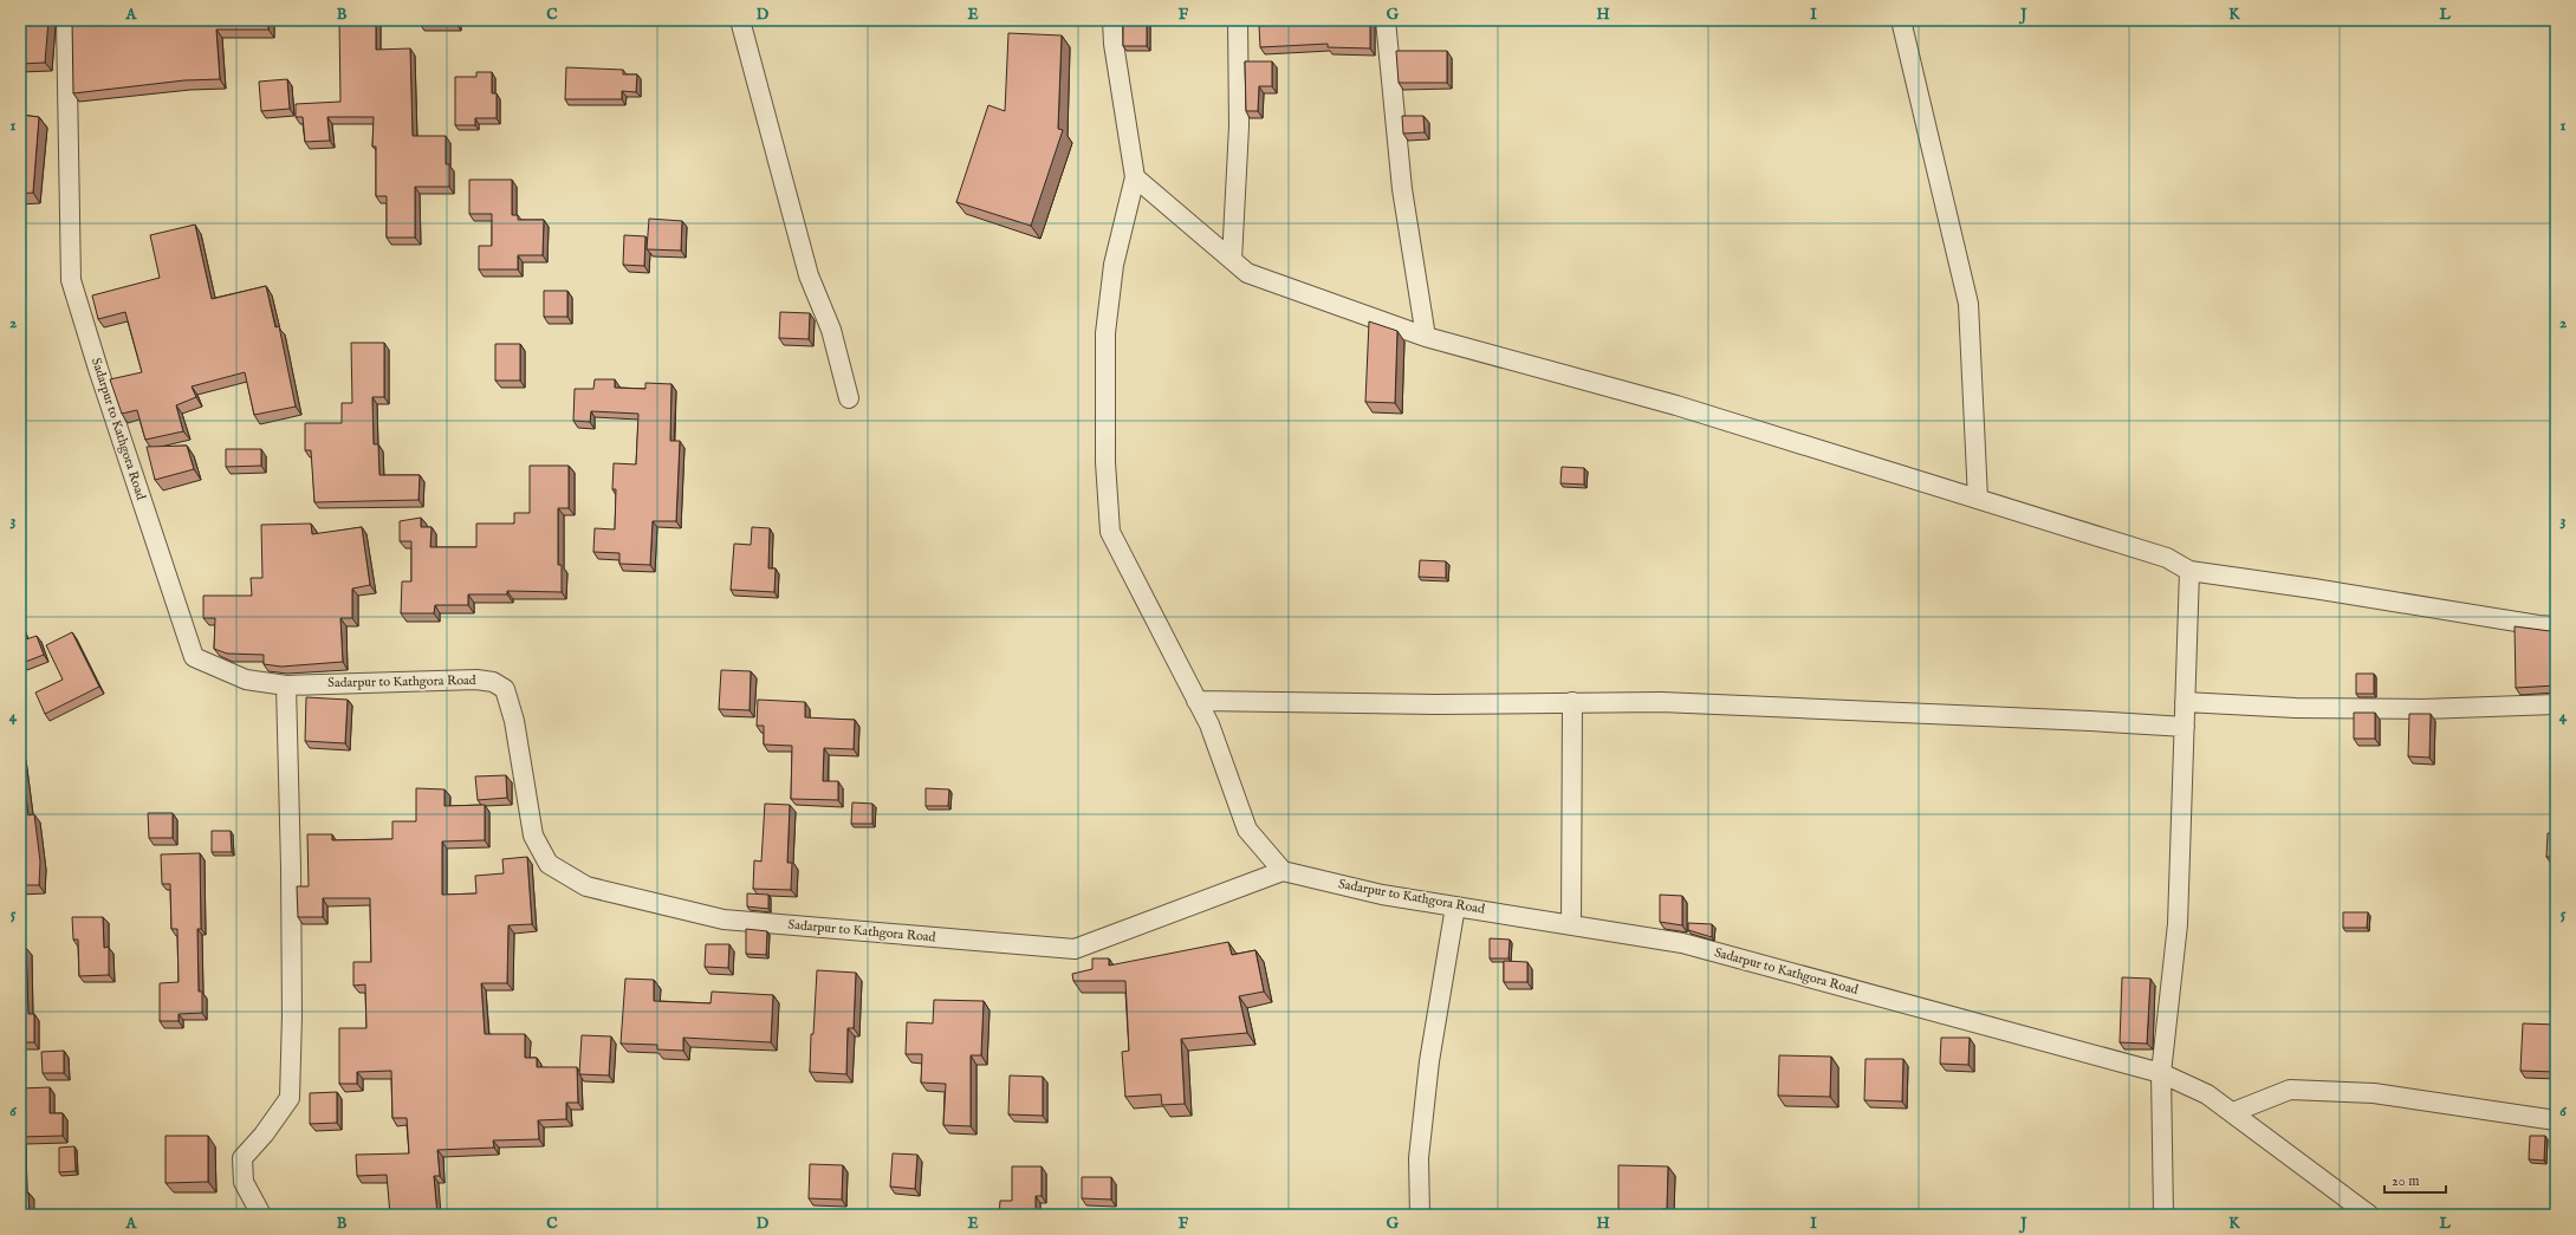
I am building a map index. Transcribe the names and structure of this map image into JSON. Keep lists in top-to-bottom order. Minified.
{"streets":{"street":["Sadarpur to Kathgora Road"]},"scale_bar":"20 m","grid":{"columns":["A","B","C","D","E","F","G","H","I","J","K","L"],"rows":["1","2","3","4","5","6"]}}
